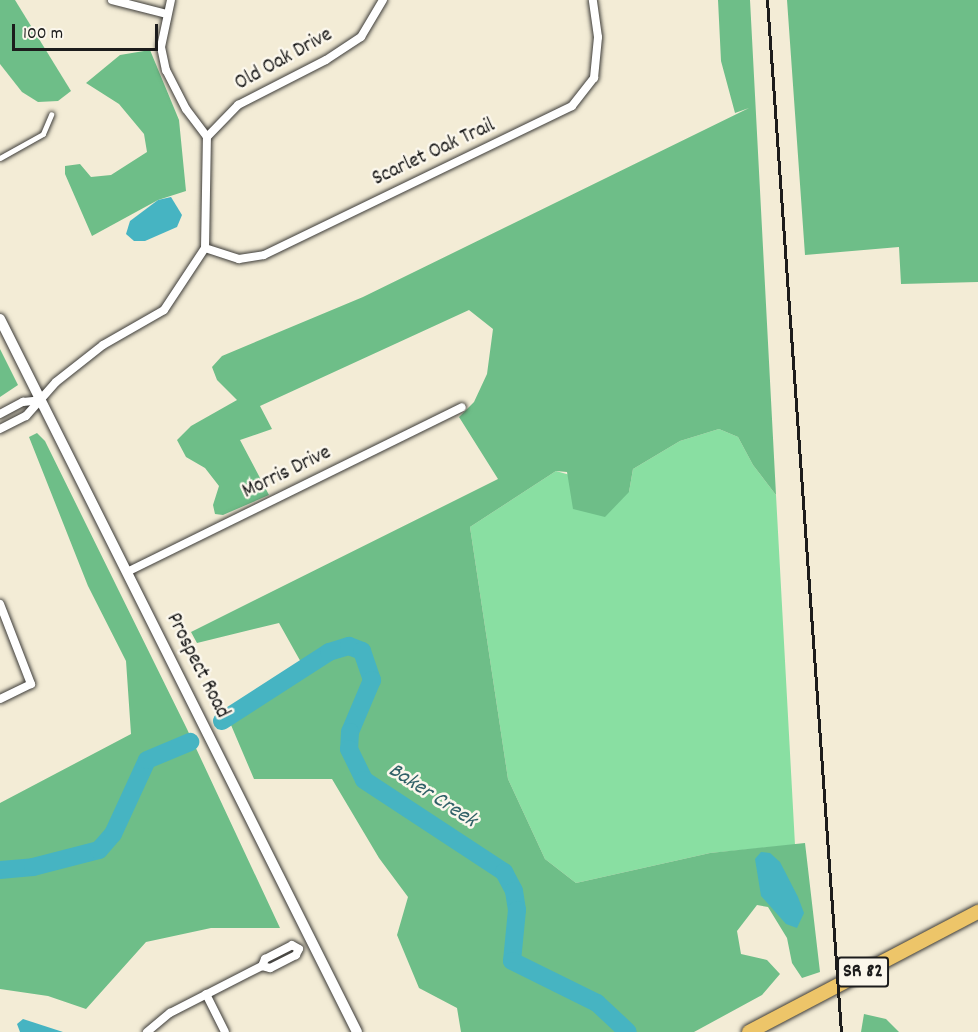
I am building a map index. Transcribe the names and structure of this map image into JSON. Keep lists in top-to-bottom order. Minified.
{"streets":{"main road":["SR 82"],"street":["Old Oak Drive","Scarlet Oak Trail","Morris Drive","Prospect Road"]},"crossings":[["Morris Drive","Prospect Road"]],"water":["Baker Creek"],"scale_bar":"100 m"}
